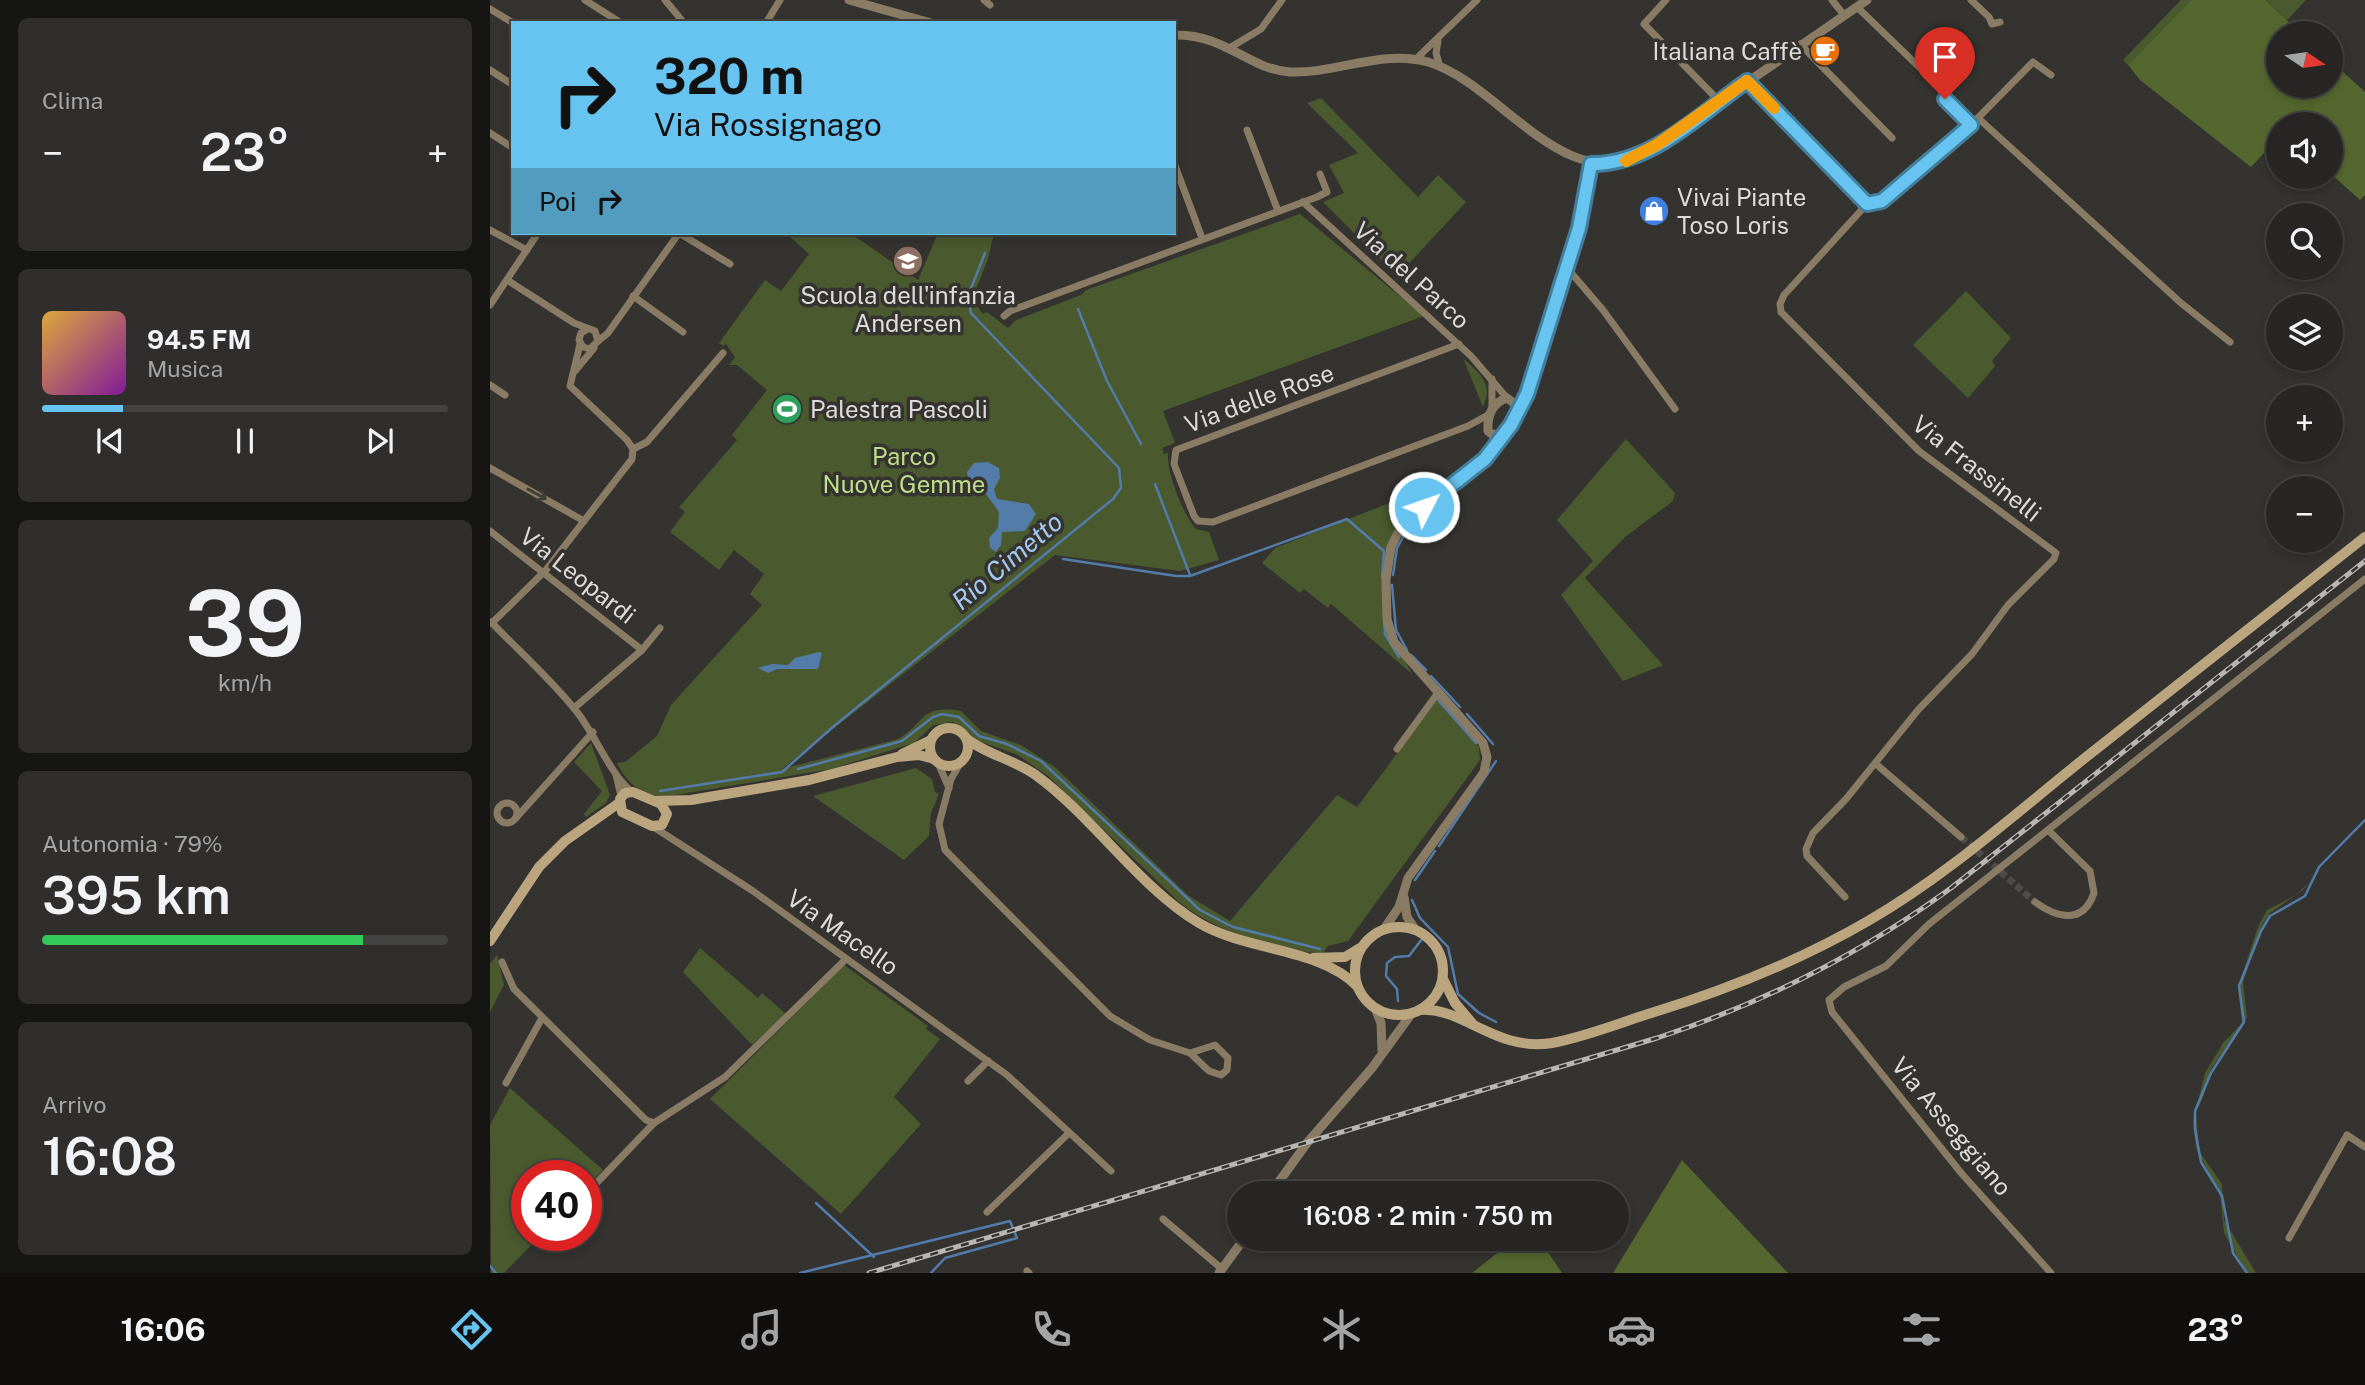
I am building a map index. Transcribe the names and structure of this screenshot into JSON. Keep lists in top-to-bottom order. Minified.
{"streets":{"street":["Via del Parco","Via delle Rose","Via Frassinelli","Via Leopardi","Via Macello","Via Asseggiano"]},"crossings":[["Via del Parco","Via delle Rose"]],"water":["Rio Cimetto"],"parks":["Parco Nuove Gemme"],"places":{"cafe":["Italiana Caffè"],"shop":["Vivai Piante Toso Loris"],"school or university":["Scuola dell'infanzia Andersen"],"sports":["Palestra Pascoli"]},"north":"right","page":{"tile":["Clima",["39","km/h"],["Autonomia · 79%","395 km"],["Arrivo","16:08"]],"map_buttons":["+","−"],"turn":["320 m","Via Rossignago"],"heat":["−","23°","+"],"then":"Poi","song":["94.5 FM","Musica"],"limit":"40","trip":"16:08 · 2 min · 750 m","tabs":["16:06","23°"]}}
